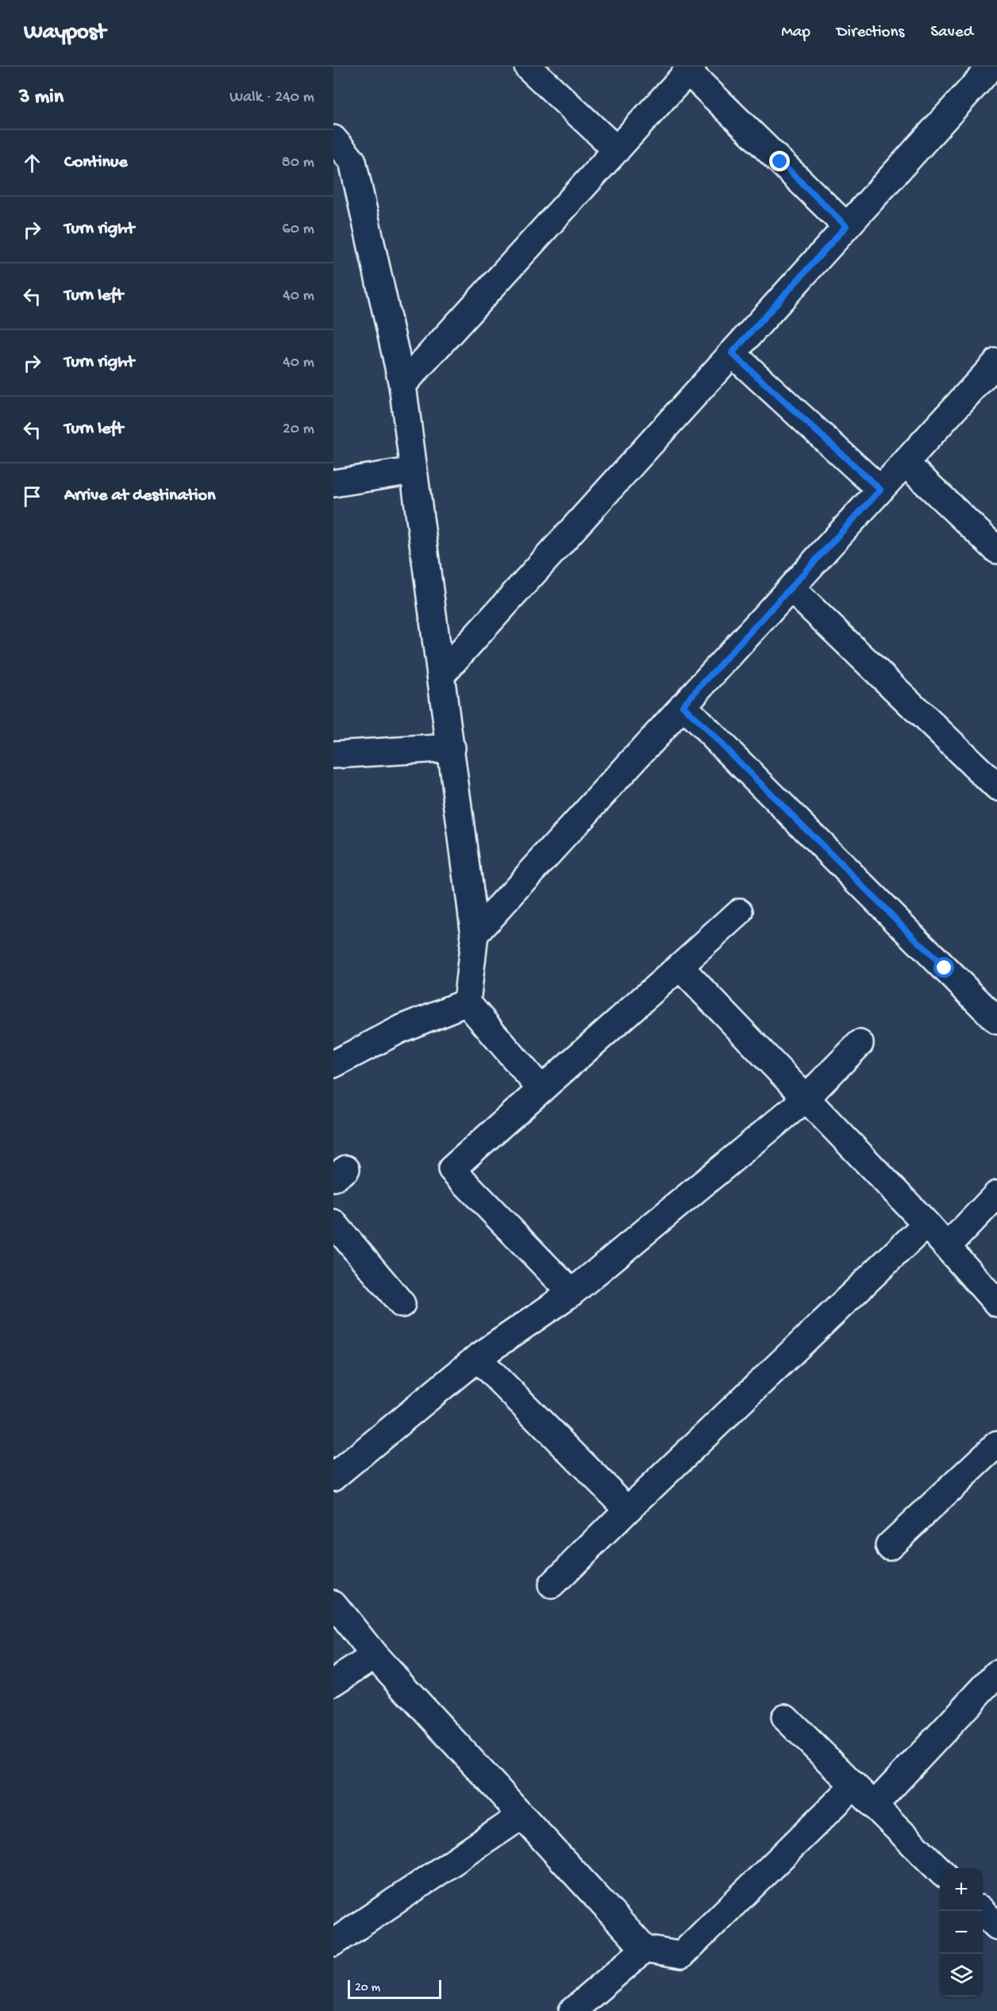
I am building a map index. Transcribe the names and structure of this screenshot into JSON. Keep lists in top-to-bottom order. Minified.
{"scale_bar":"20 m","page":{"header":"Waypost","nav":["Map","Directions","Saved"],"heading":["3 min","Walk · 240 m"],"list":[["Continue","80 m"],["Turn right","60 m"],["Turn left","40 m"],["Turn right","40 m"],["Turn left","20 m"],"Arrive at destination"],"map_buttons":["+","−"],"scale":"20 m"}}
